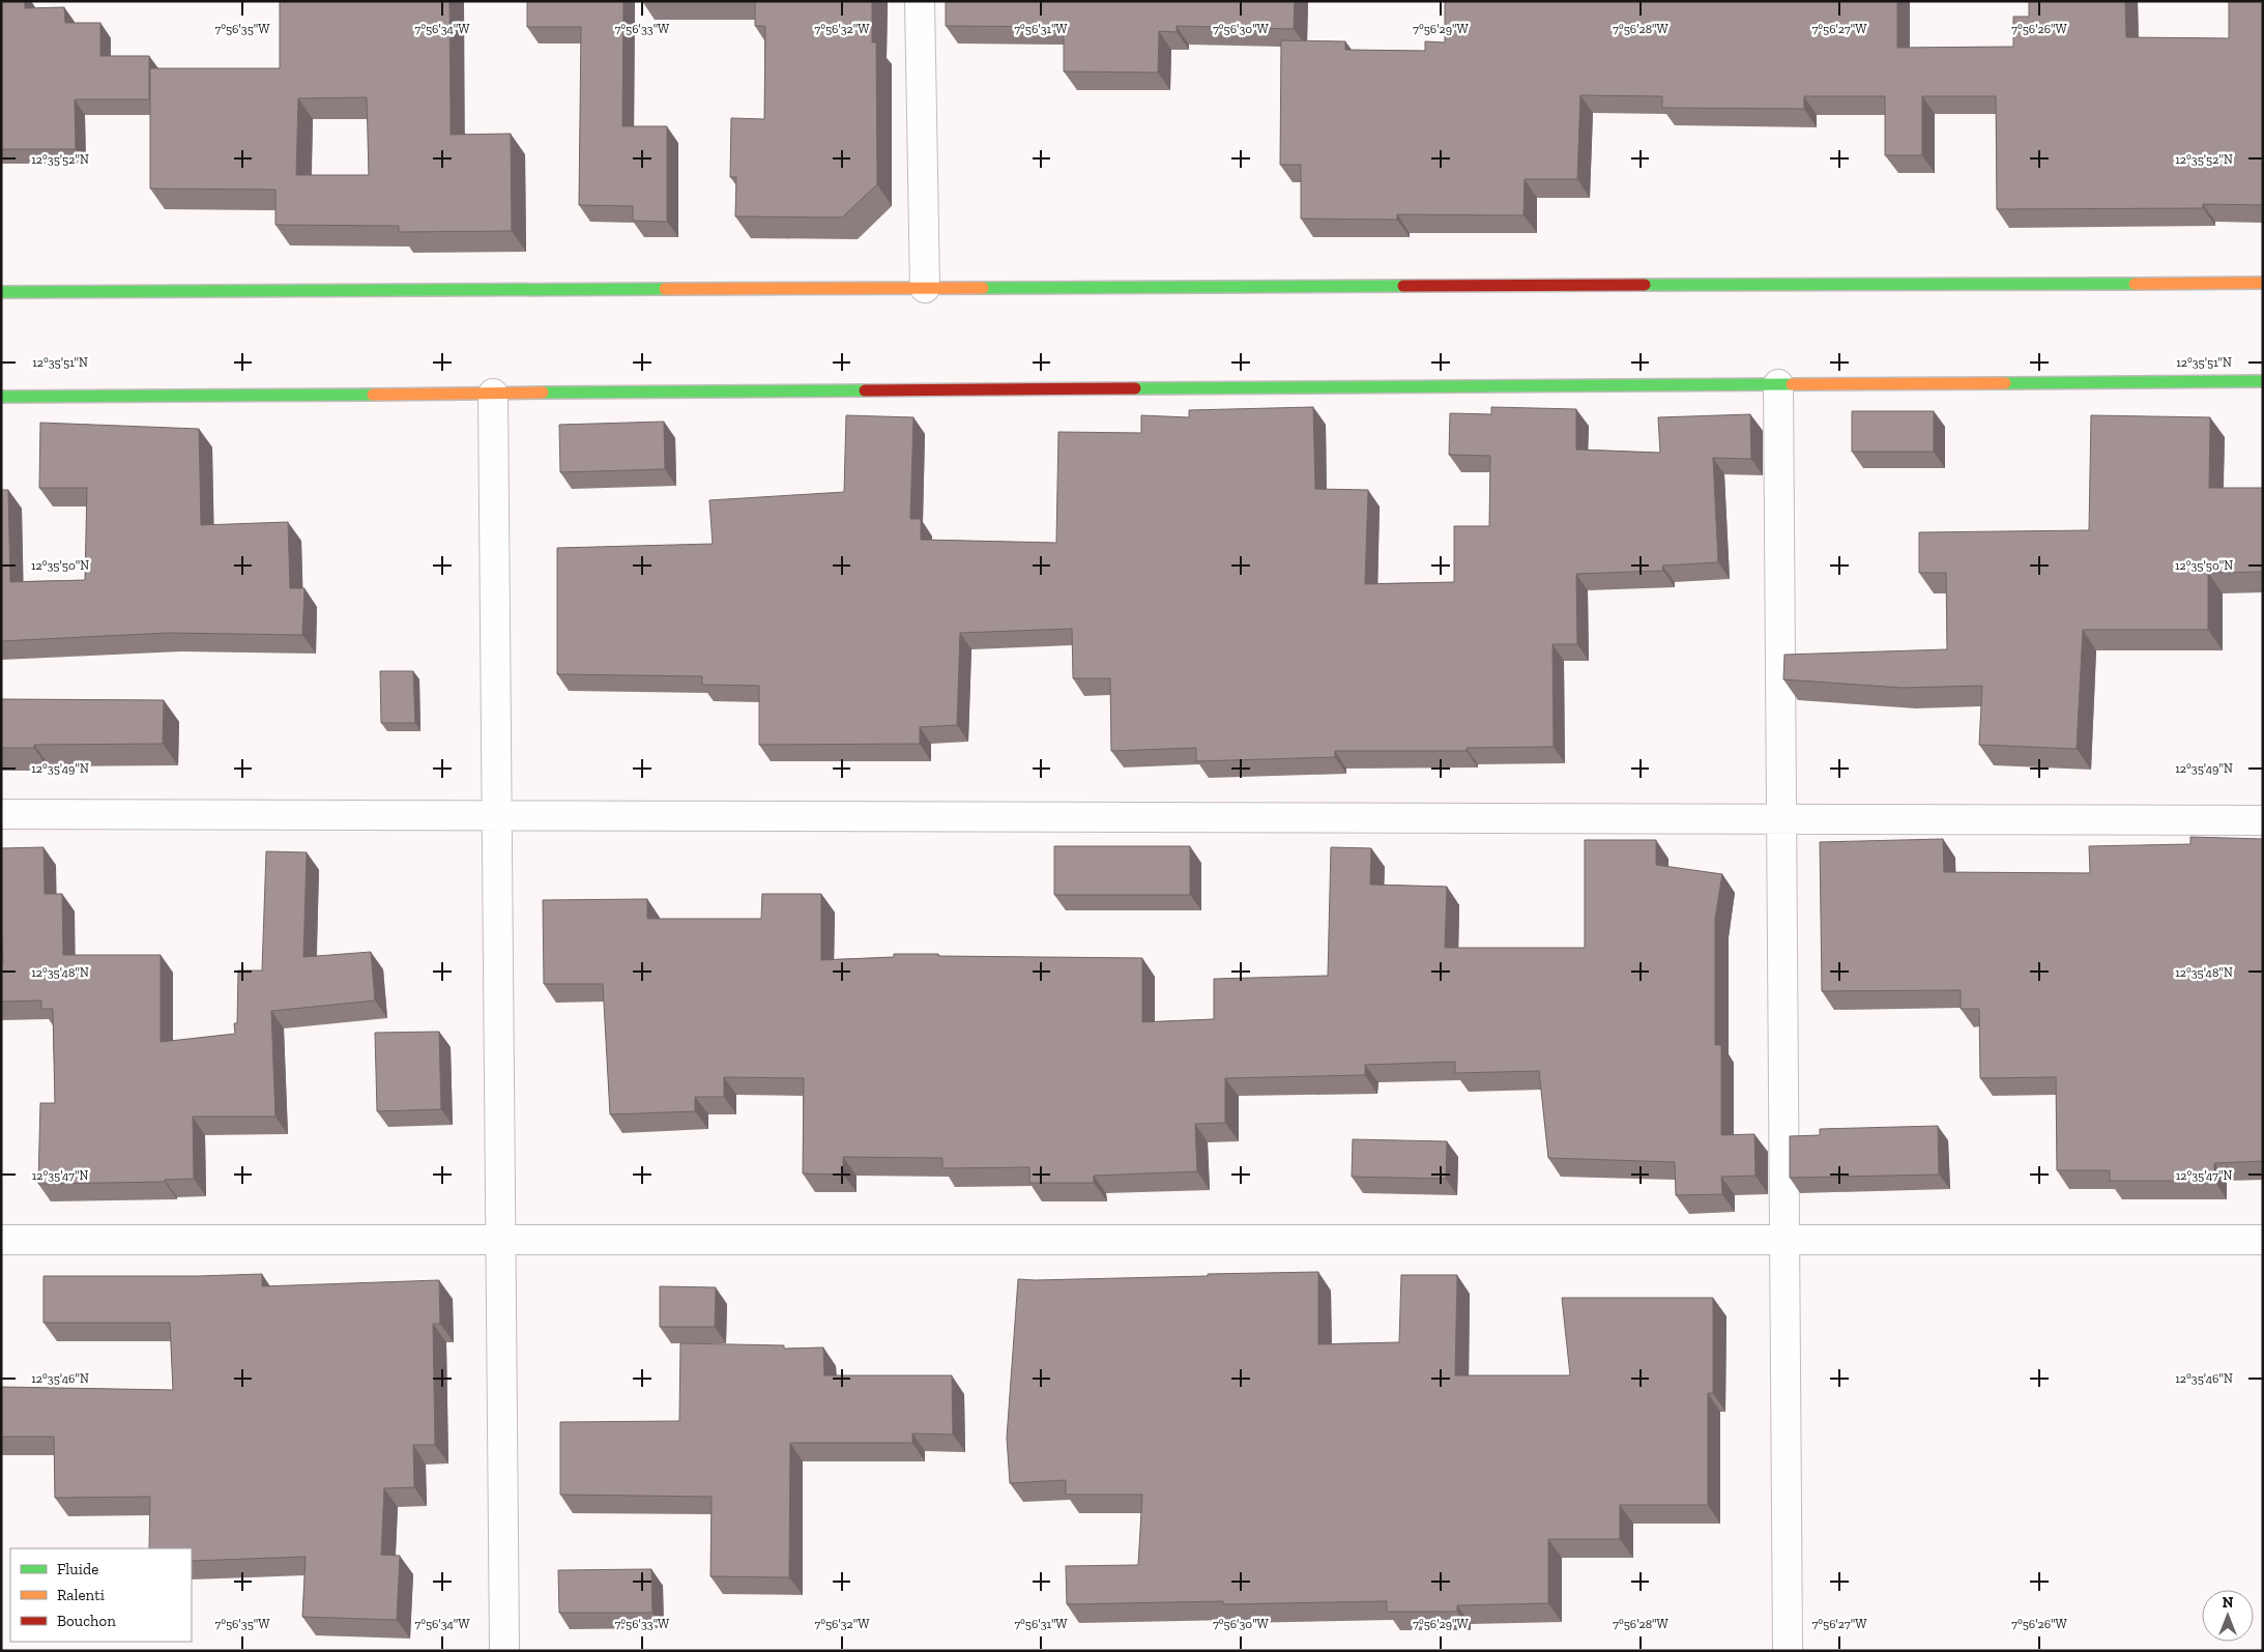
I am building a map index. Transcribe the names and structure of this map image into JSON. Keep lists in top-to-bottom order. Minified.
{"legend":["Fluide","Ralenti","Bouchon"],"north":"top","coordinates":["7°56'35\"W","7°56'34\"W","7°56'33\"W","7°56'32\"W","7°56'31\"W","7°56'30\"W","7°56'29\"W","7°56'28\"W","7°56'27\"W","7°56'26\"W","12°35'52\"N","12°35'51\"N","12°35'50\"N","12°35'49\"N","12°35'48\"N","12°35'47\"N","12°35'46\"N"]}
